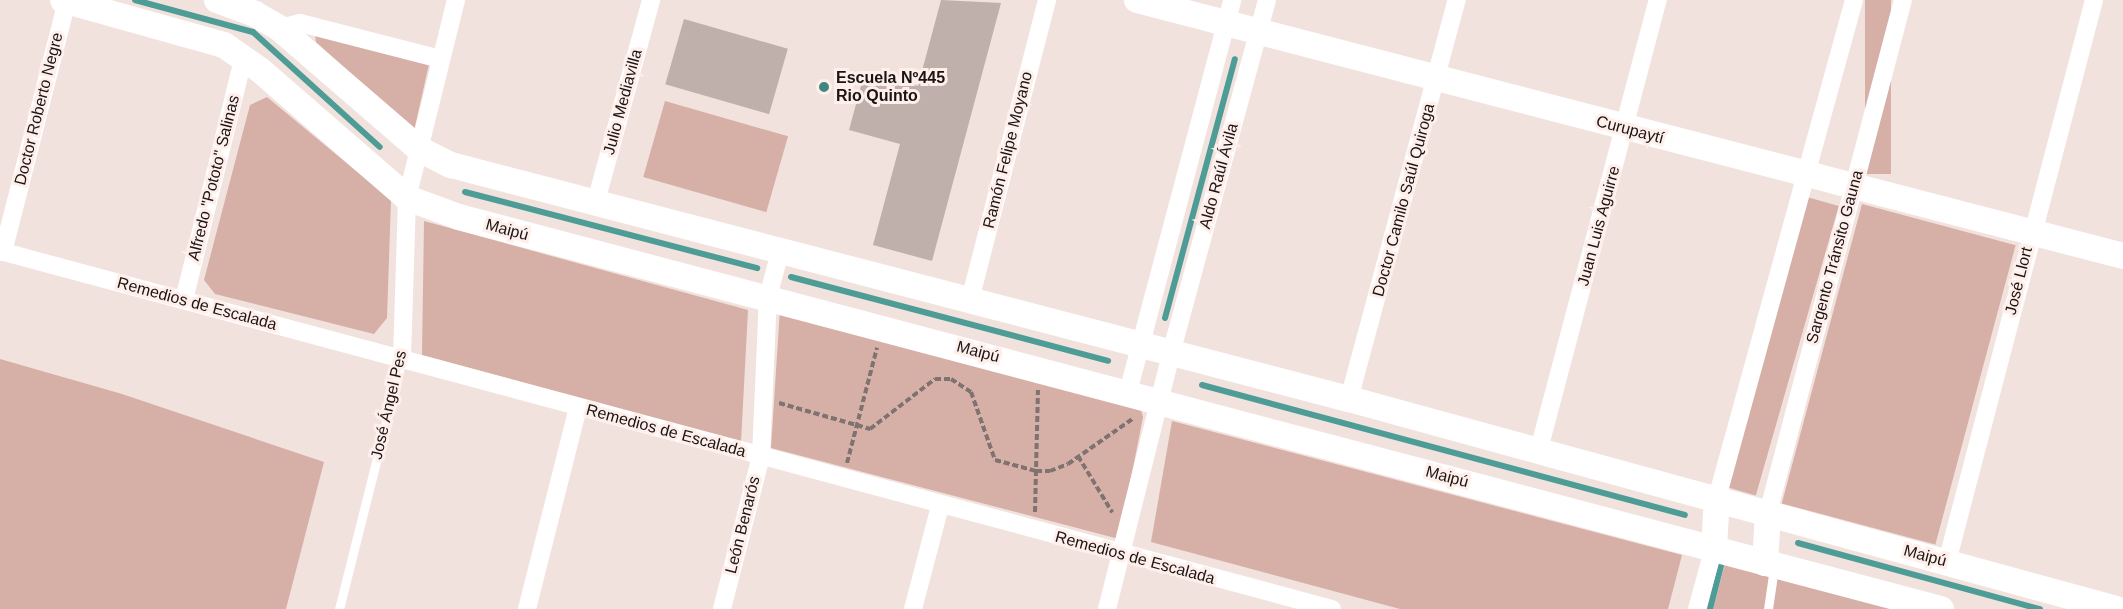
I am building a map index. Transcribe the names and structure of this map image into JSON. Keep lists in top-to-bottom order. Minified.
{"streets":{"street":["Julio Mediavilla","Doctor Roberto Negre","Curupaytí","Ramón Felipe Moyano","Aldo Raúl Ávila","Alfredo \"Pototo\" Salinas","Doctor Camilo Saúl Quiroga","Juan Luis Aguirre","Maipú","Sargento Tránsito Gauna","José Llort","Remedios de Escalada","José Ángel Pes","León Benarós"]},"crossings":[["Julio Mediavilla","Maipú"],["Doctor Roberto Negre","Maipú"],["Doctor Roberto Negre","Remedios de Escalada"],["Curupaytí","Aldo Raúl Ávila"],["Curupaytí","Doctor Camilo Saúl Quiroga"],["Curupaytí","Juan Luis Aguirre"],["Curupaytí","Sargento Tránsito Gauna"],["Curupaytí","José Llort"],["Ramón Felipe Moyano","Maipú"],["Aldo Raúl Ávila","Maipú"],["Alfredo \"Pototo\" Salinas","Maipú"],["Alfredo \"Pototo\" Salinas","Remedios de Escalada"],["Doctor Camilo Saúl Quiroga","Maipú"],["Juan Luis Aguirre","Maipú"],["Maipú","Sargento Tránsito Gauna"],["Maipú","José Llort"],["Maipú","José Ángel Pes"],["Maipú","León Benarós"],["Remedios de Escalada","José Ángel Pes"],["Remedios de Escalada","León Benarós"]],"places":["Escuela Nº445 Rio Quinto"]}
